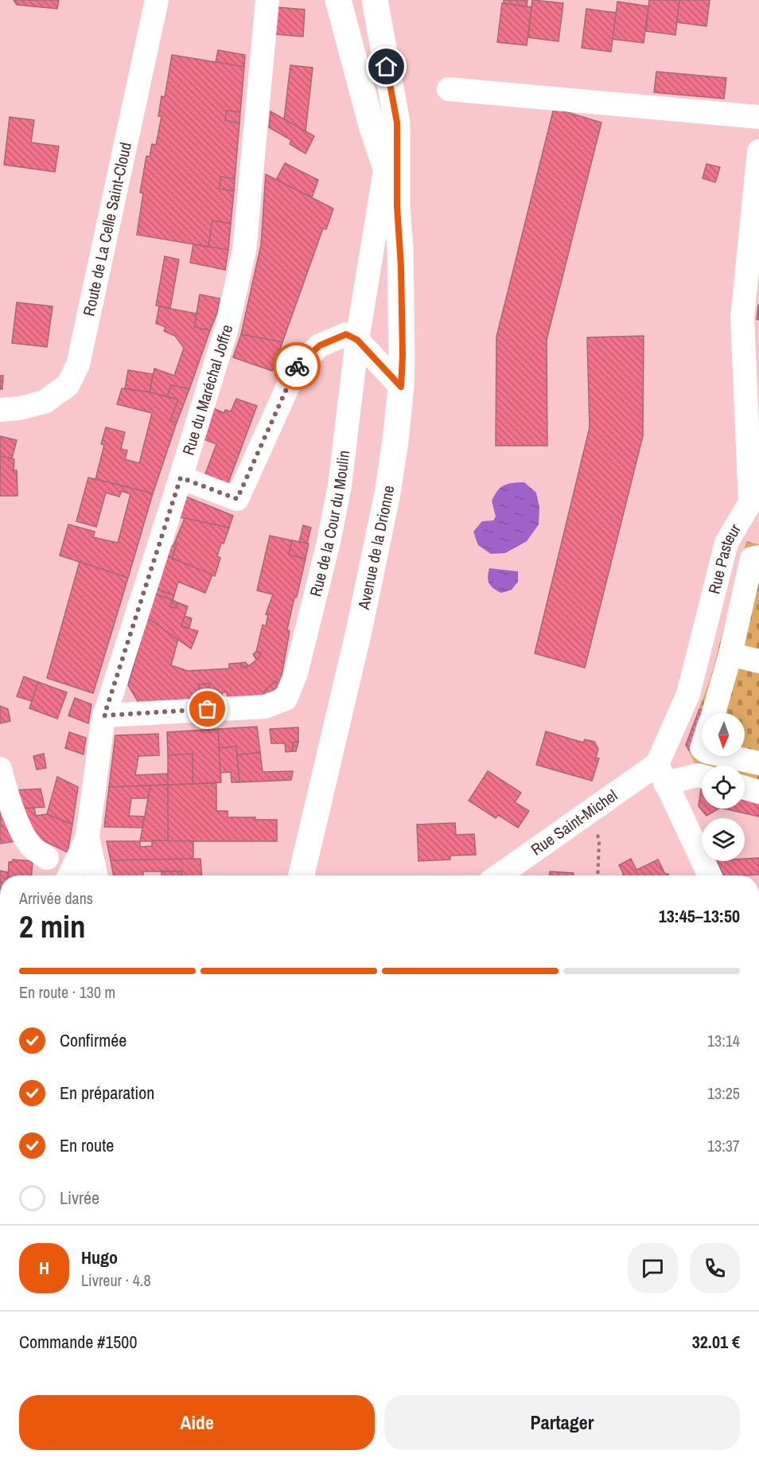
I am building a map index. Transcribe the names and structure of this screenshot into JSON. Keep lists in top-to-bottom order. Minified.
{"streets":{"main road":["Avenue de la Drionne"],"street":["Route de La Celle Saint-Cloud","Rue du Maréchal Joffre","Rue de la Cour du Moulin","Rue Pasteur","Rue Saint-Michel"]},"crossings":[["Rue du Maréchal Joffre","Rue de la Cour du Moulin"],["Rue de la Cour du Moulin","Avenue de la Drionne"],["Rue Pasteur","Rue Saint-Michel"]],"north":"bottom","page":{"heading":["2 min","Arrivée dans","13:45–13:50"],"panel":["Hugo","Livreur · 4.8","Commande #1500","32.01 €"],"bar":"En route · 130 m","list":[["Confirmée","13:14"],["En préparation","13:25"],["En route","13:37"],"Livrée"],"round":"H","buttons":["Aide","Partager"]}}
